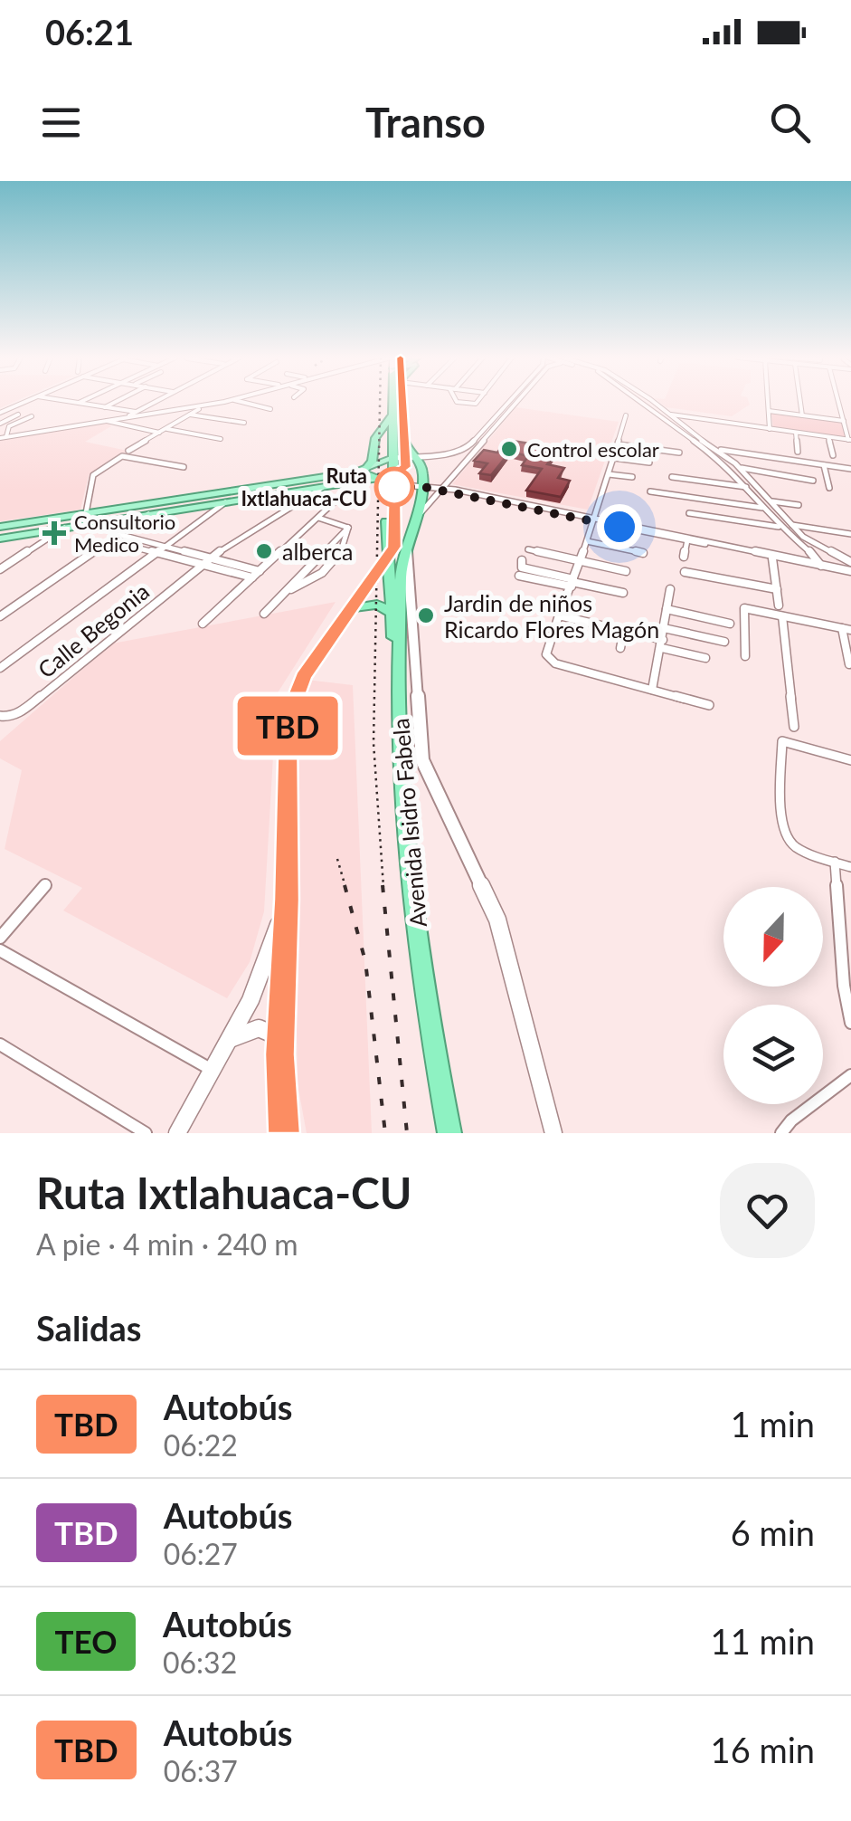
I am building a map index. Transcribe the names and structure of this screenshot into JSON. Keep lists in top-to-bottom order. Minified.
{"streets":{"highway":["Avenida Isidro Fabela"],"street":["Calle Begonia"]},"places":{"other":["Control escolar","Ruta Ixtlahuaca-CU","alberca","Jardin de niños Ricardo Flores Magón"],"health":["Consultorio Medico"]},"lines":["bus line TBD"],"north":"bottom","page":{"status":"06:21","header":"Transo","on_map":"TBD","heading":[["Ruta Ixtlahuaca-CU","A pie · 4 min · 240 m"],"Salidas"],"list":[{"mark":"TBD","name":"Autobús","note":"06:22","value":"1 min"},{"mark":"TBD","name":"Autobús","note":"06:27","value":"6 min"},{"mark":"TEO","name":"Autobús","note":"06:32","value":"11 min"},{"mark":"TBD","name":"Autobús","note":"06:37","value":"16 min"}]}}
